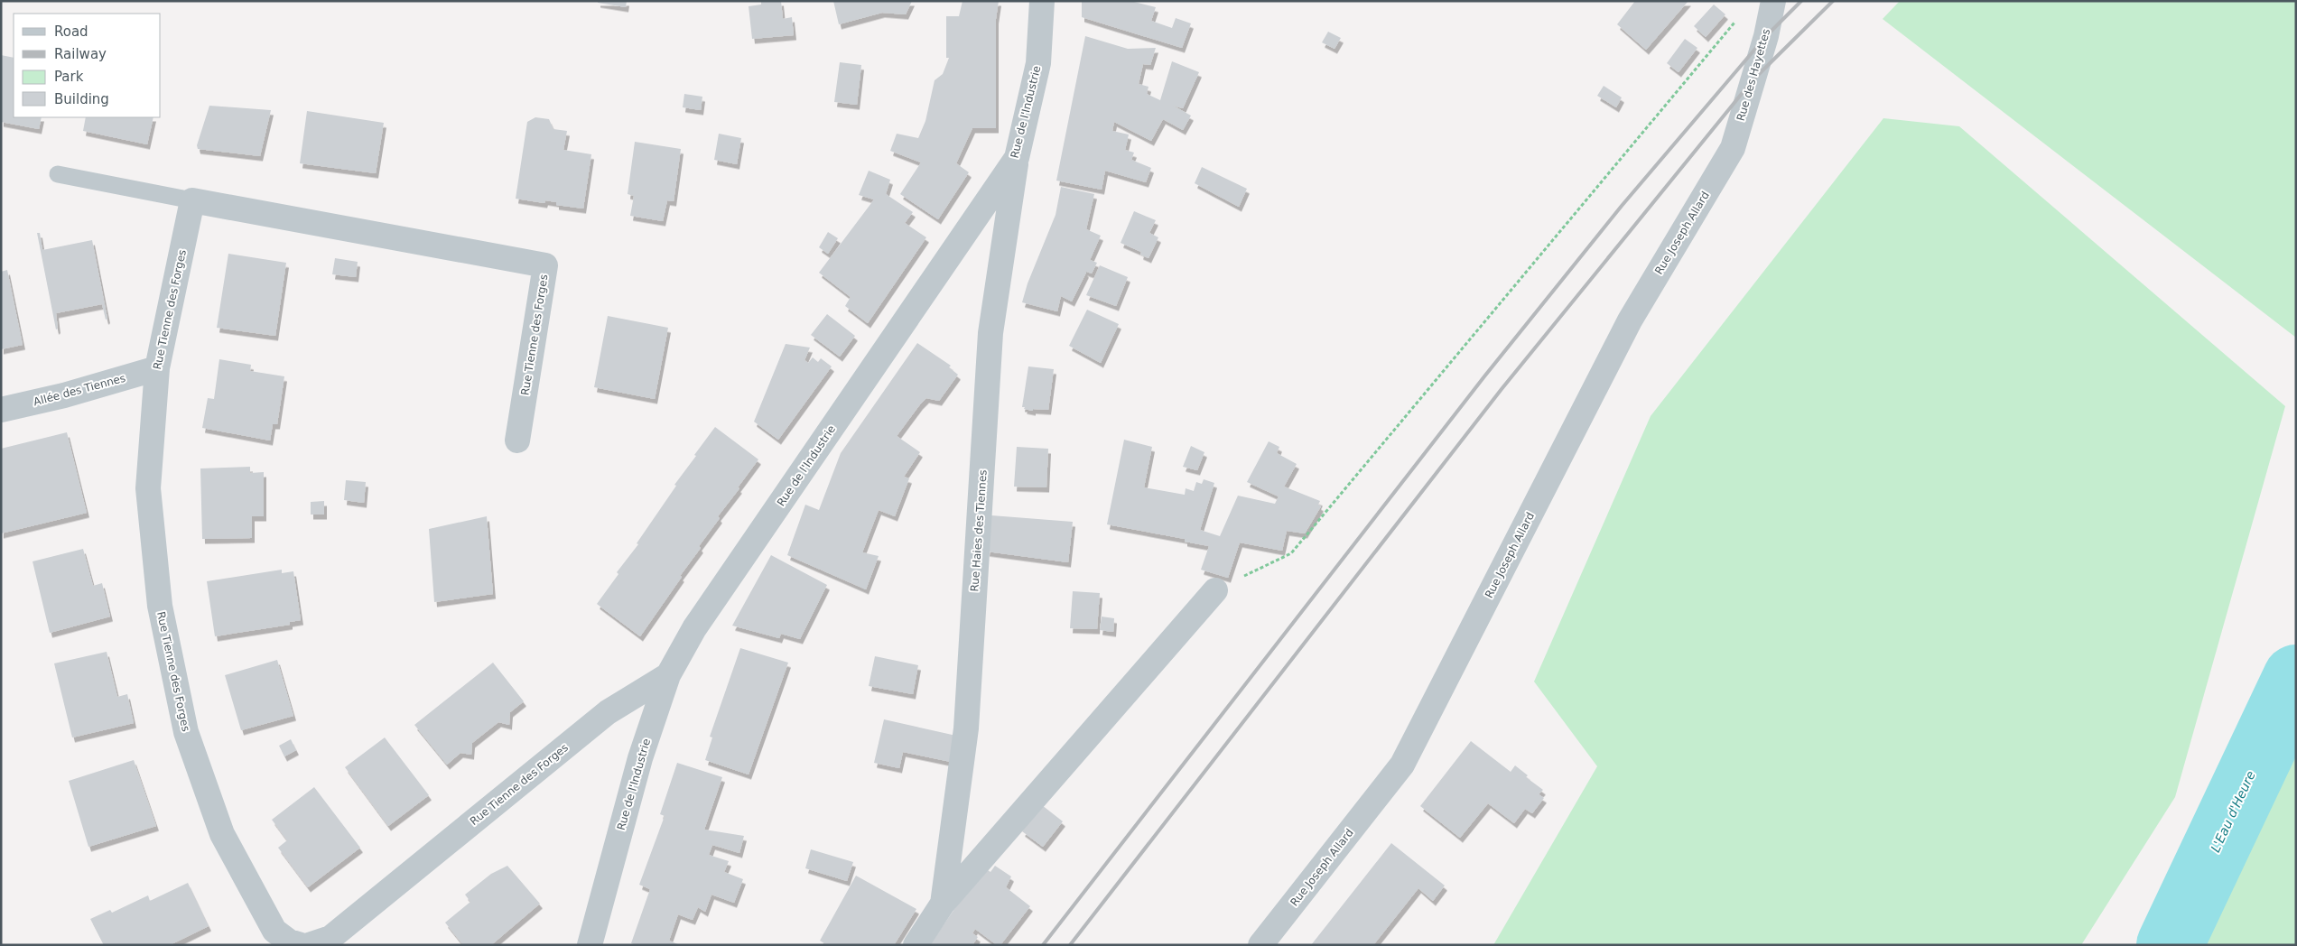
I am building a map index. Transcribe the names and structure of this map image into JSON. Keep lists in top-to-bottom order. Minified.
{"streets":{"street":["Rue des Hayettes","Rue de l'Industrie","Rue Joseph Allard","Rue Tienne des Forges","Allée des Tiennes","Rue Haies des Tiennes"]},"crossings":[["Rue des Hayettes","Rue Joseph Allard"],["Rue de l'Industrie","Rue Tienne des Forges"],["Rue de l'Industrie","Rue Haies des Tiennes"],["Rue Tienne des Forges","Allée des Tiennes"]],"water":["L'Eau d'Heure"],"legend":["Road","Railway","Park","Building"]}
